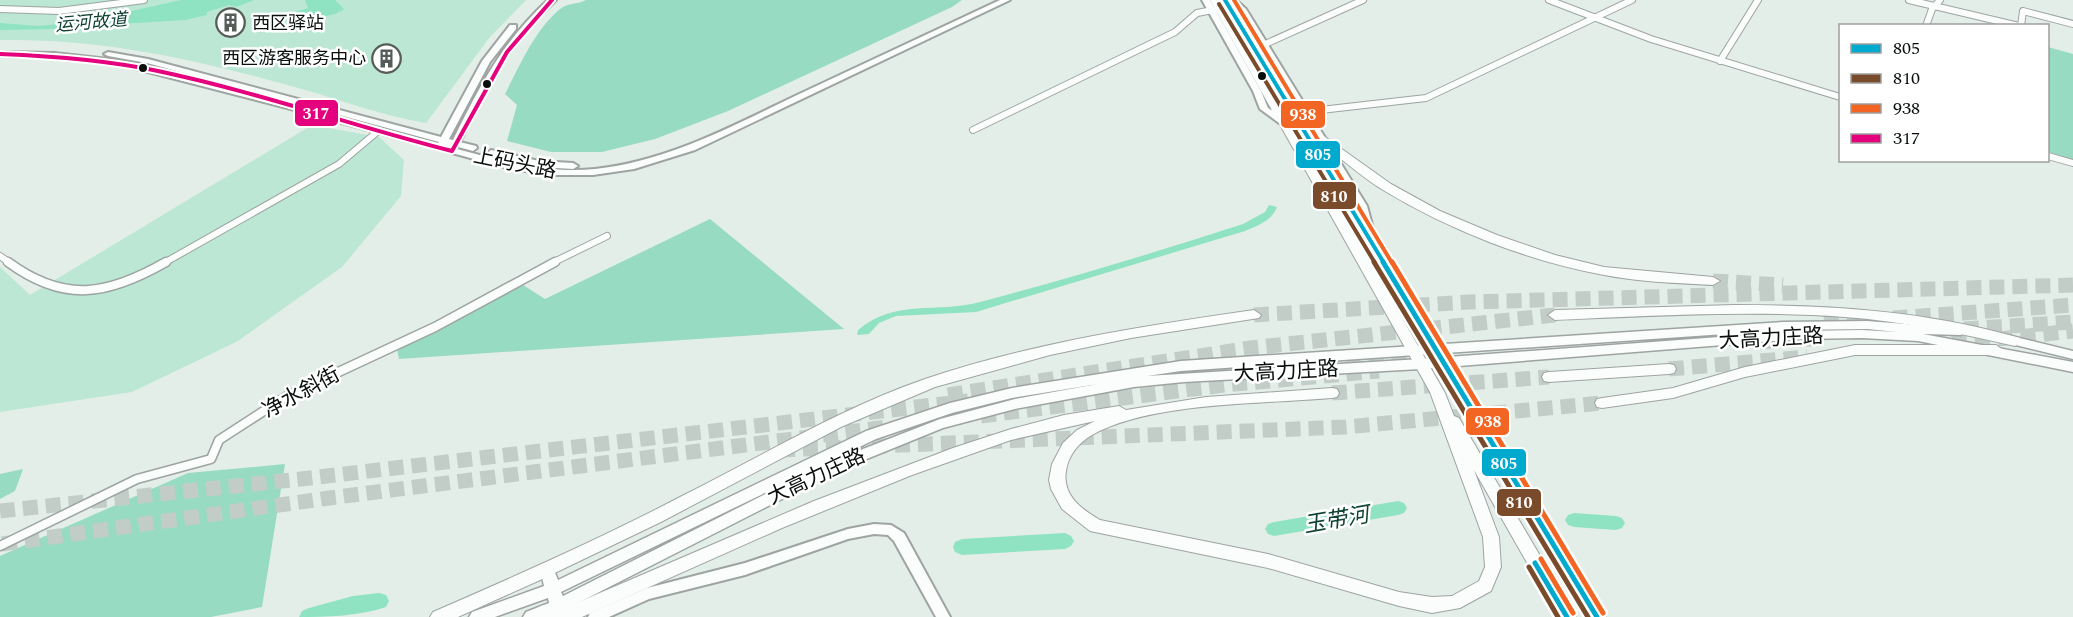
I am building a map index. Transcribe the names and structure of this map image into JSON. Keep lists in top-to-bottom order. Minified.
{"streets":{"main road":["上码头路","大高力庄路"],"street":["净水斜街"]},"water":["运河故道","玉带河"],"places":{"building":["西区驿站","西区游客服务中心"]},"lines":["transit line 805","transit line 938","transit line 317","transit line 810"],"legend":["805","810","938","317"]}
